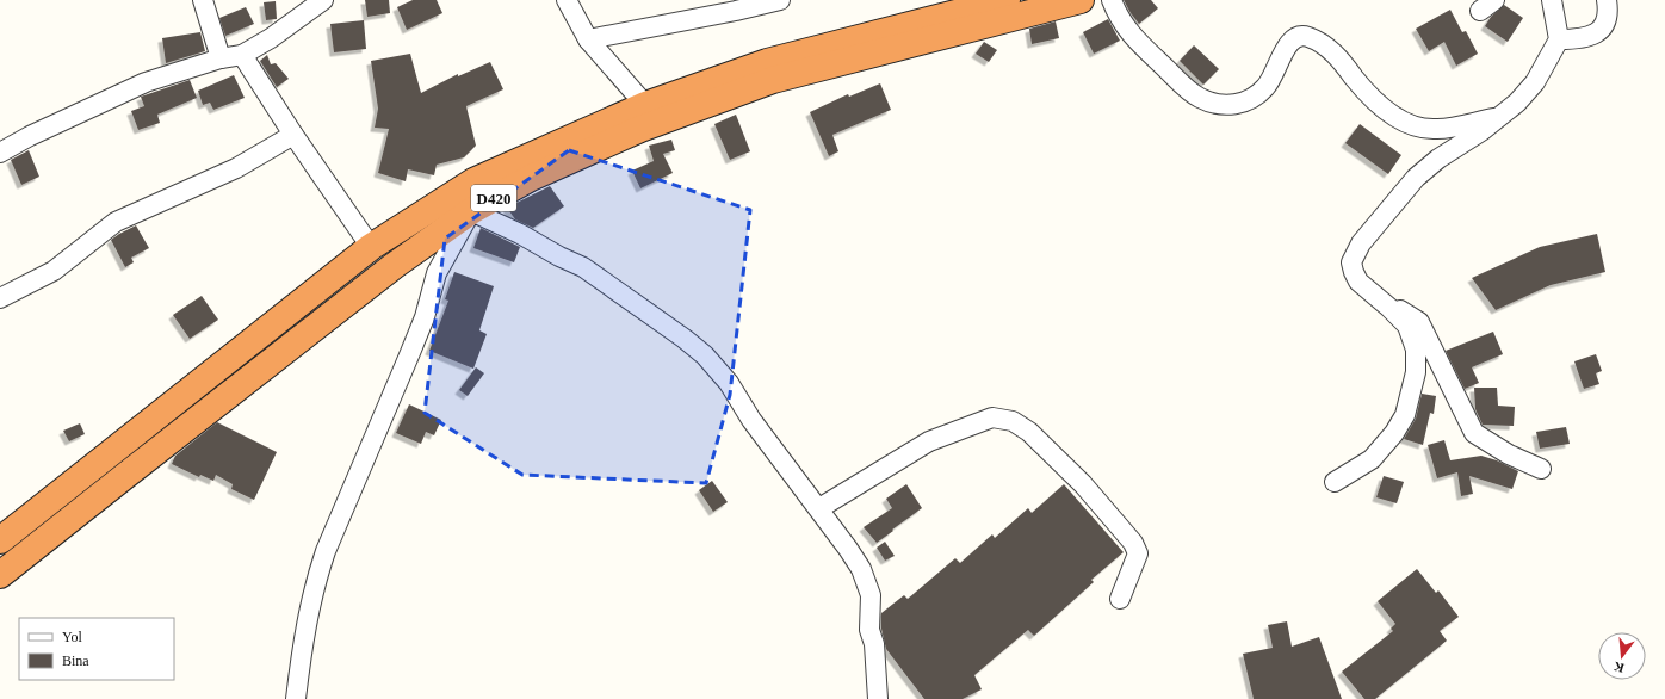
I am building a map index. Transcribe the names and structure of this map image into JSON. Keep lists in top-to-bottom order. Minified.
{"streets":{"highway":["D420"]},"legend":["Yol","Bina"],"north":"bottom"}
